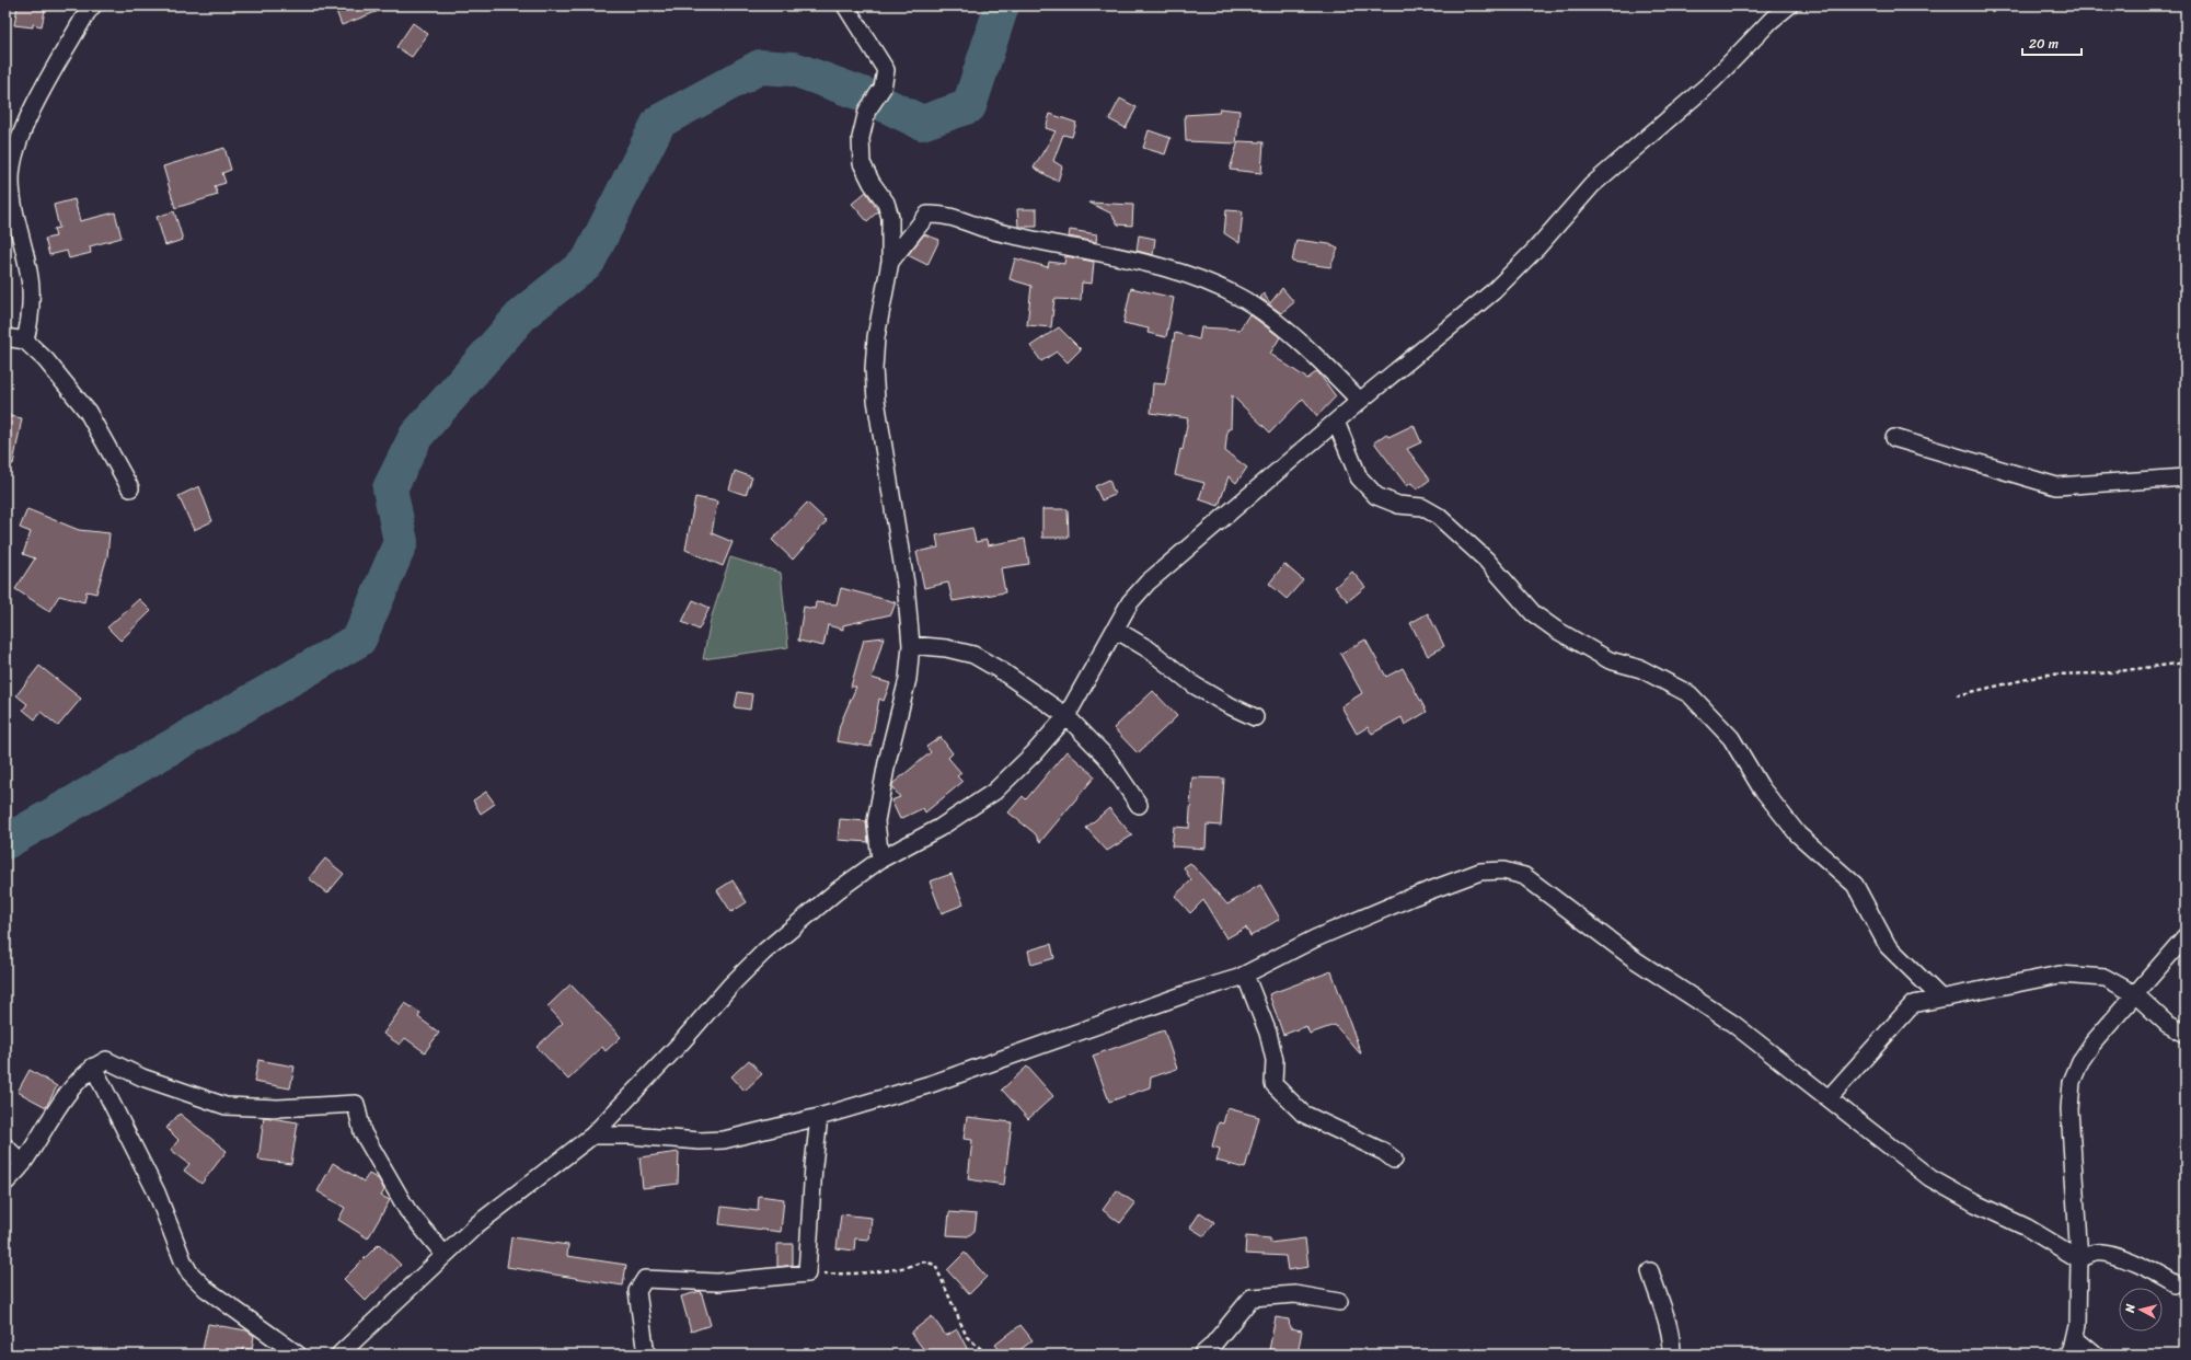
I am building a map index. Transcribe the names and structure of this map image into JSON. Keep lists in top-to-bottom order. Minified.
{"scale_bar":"20 m","north":"left"}
